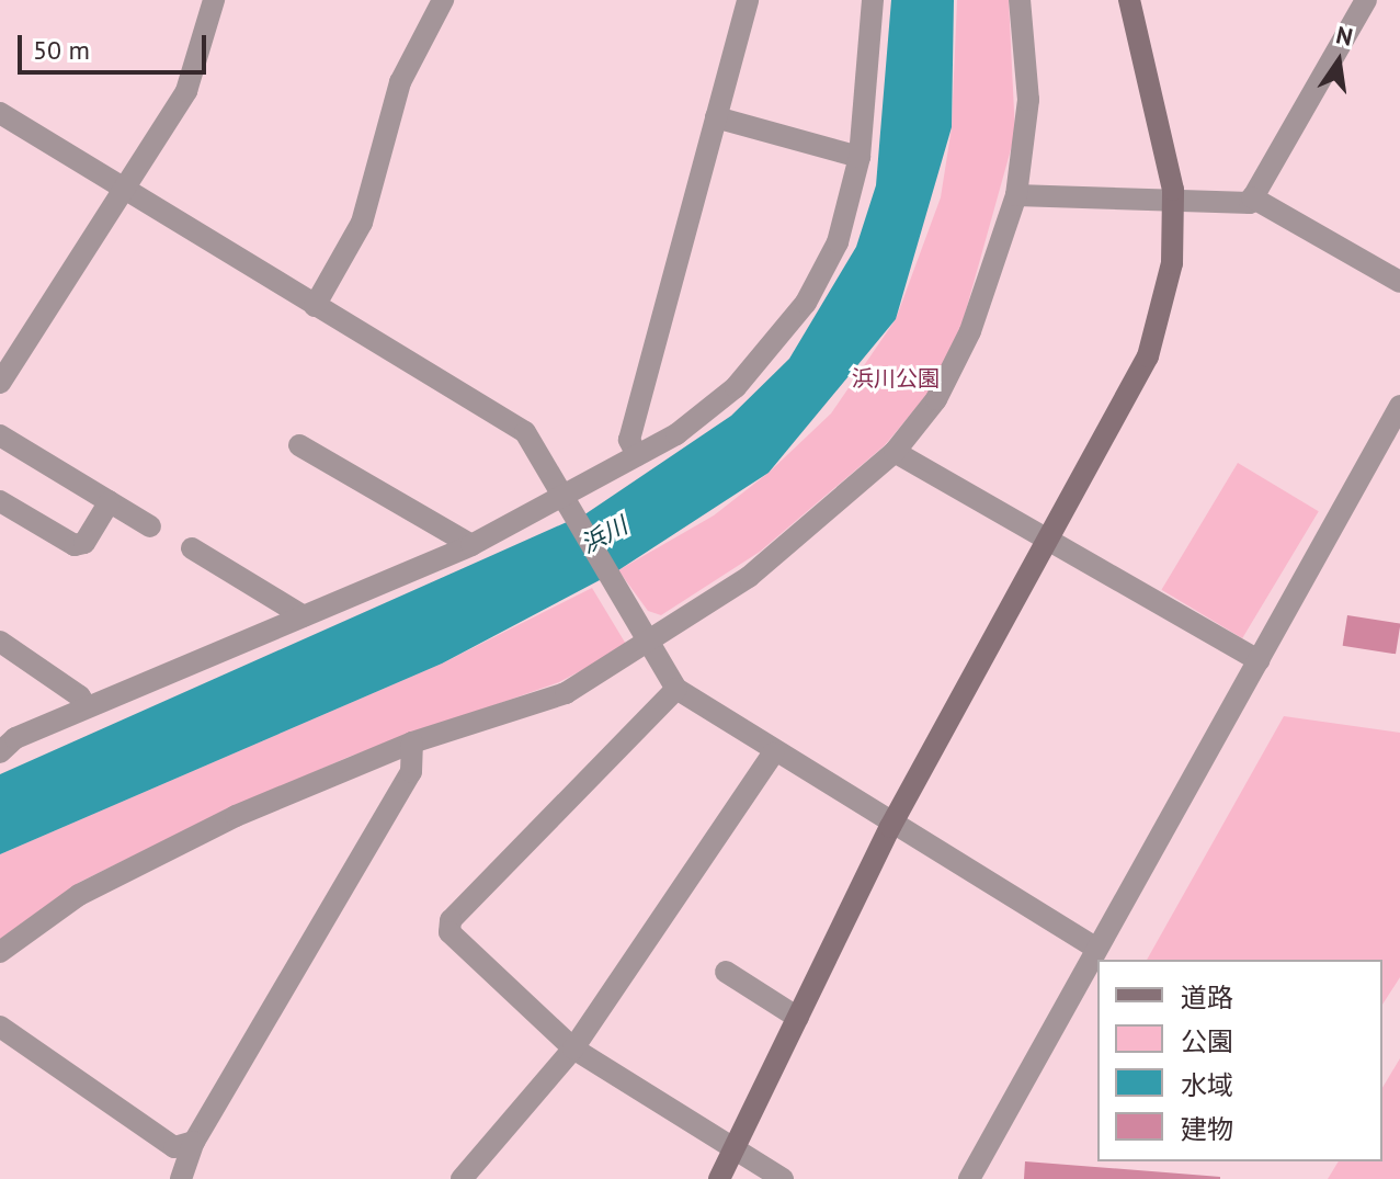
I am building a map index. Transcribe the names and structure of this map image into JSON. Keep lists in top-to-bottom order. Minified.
{"water":["浜川"],"parks":["浜川公園"],"legend":["道路","公園","水域","建物"],"scale_bar":"50 m","north":"top"}
